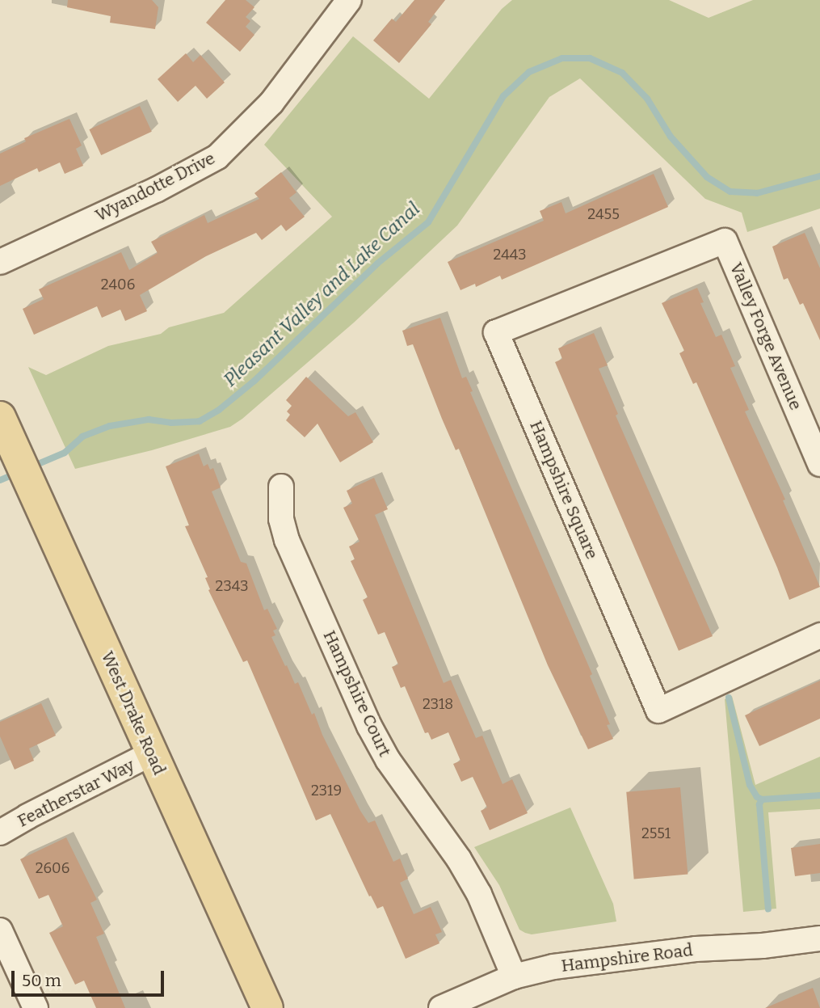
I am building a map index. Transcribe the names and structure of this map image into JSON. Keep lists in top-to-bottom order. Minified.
{"streets":{"main road":["West Drake Road"],"street":["Wyandotte Drive","Valley Forge Avenue","Hampshire Square","Hampshire Court","Featherstar Way","Hampshire Road"]},"crossings":[["Valley Forge Avenue","Hampshire Square"],["Hampshire Court","Hampshire Road"],["West Drake Road","Featherstar Way"]],"water":["Pleasant Valley and Lake Canal"],"house_numbers":["2455","2443","2406","2343","2318","2319","2551","2606"],"scale_bar":"50 m"}
